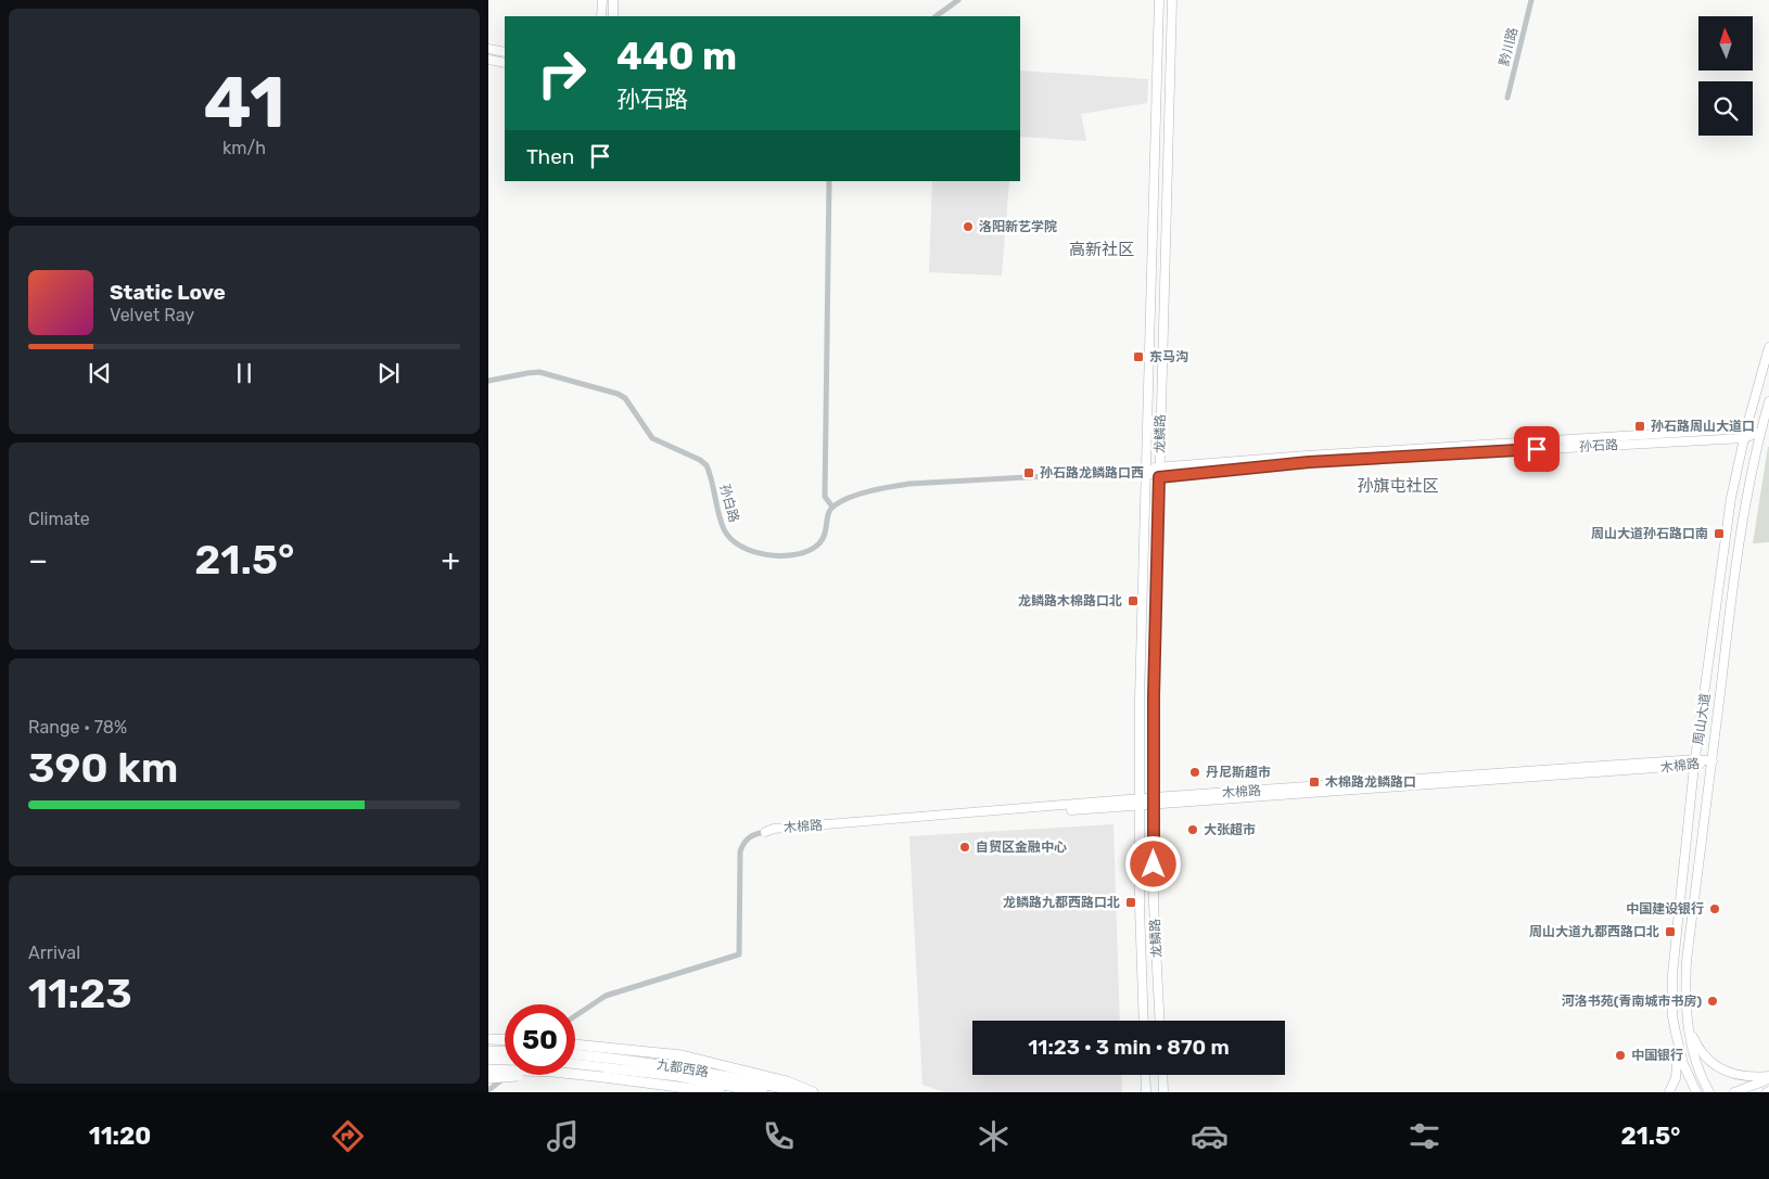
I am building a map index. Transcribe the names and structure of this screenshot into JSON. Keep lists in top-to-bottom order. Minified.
{"streets":{"highway":["九都西路"],"main road":["龙鳞路","孙石路","周山大道","木棉路"],"street":["黔川路","孙白路"]},"crossings":[["龙鳞路","孙石路"],["龙鳞路","木棉路"],["孙石路","周山大道"],["周山大道","木棉路"]],"districts":["高新社区","孙旗屯社区"],"places":{"other":["洛阳新艺学院","丹尼斯超市","大张超市","自贸区金融中心","中国建设银行","河洛书苑(青南城市书房)","中国银行"],"transit":["东马沟","孙石路周山大道口","孙石路龙鳞路口西","周山大道孙石路口南","龙鳞路木棉路口北","木棉路龙鳞路口","龙鳞路九都西路口北","周山大道九都西路口北"]},"north":"top","page":{"tile":[["41","km/h"],"Climate",["Range · 78%","390 km"],["Arrival","11:23"]],"turn":["440 m","孙石路"],"then":"Then","song":["Static Love","Velvet Ray"],"heat":["−","21.5°","+"],"limit":"50","trip":"11:23 · 3 min · 870 m","tabs":["11:20","21.5°"]}}
